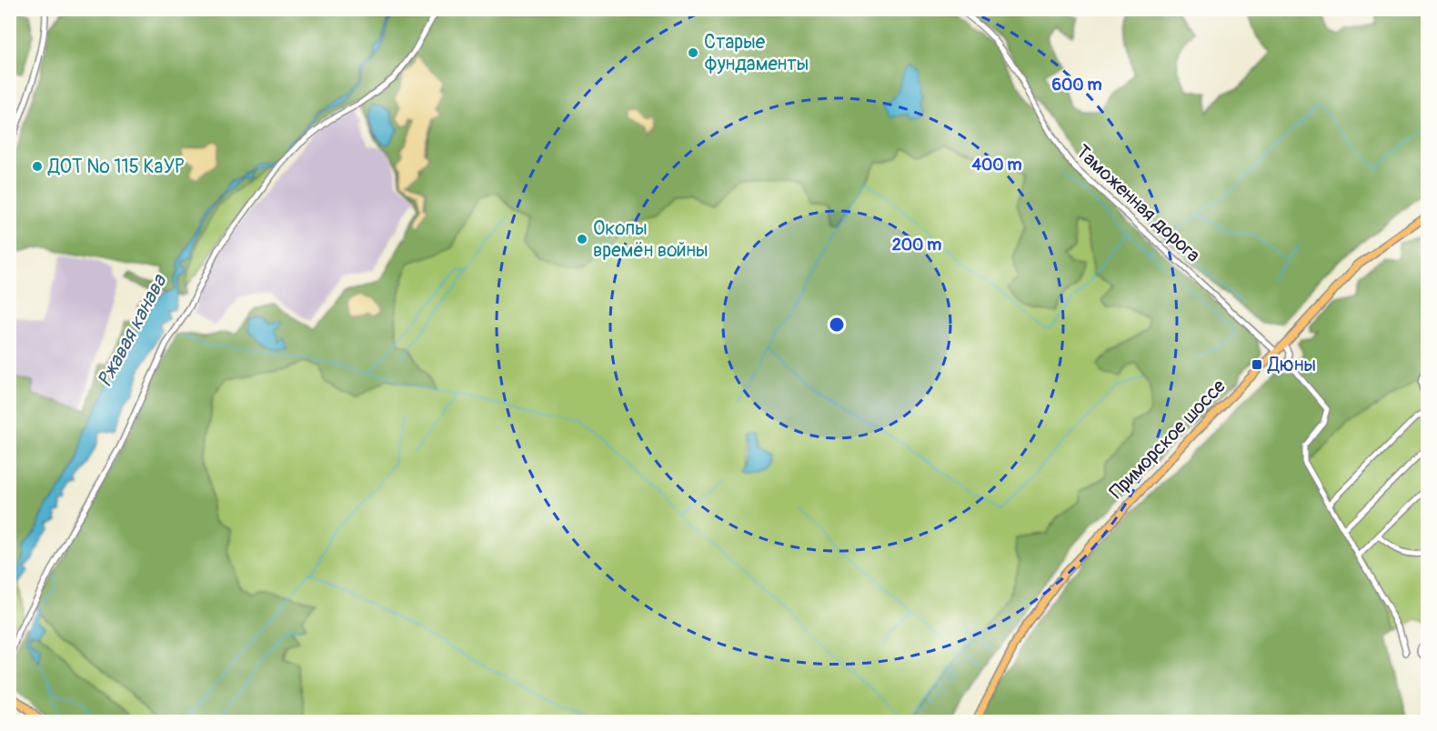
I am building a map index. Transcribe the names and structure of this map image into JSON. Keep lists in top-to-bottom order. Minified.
{"streets":{"main road":["Приморское шоссе"],"street":["Таможенная дорога"]},"crossings":[["Таможенная дорога","Приморское шоссе"]],"water":["Ржавая канава"],"places":{"other":["Старые фундаменты","ДОТ № 115 КаУР","Окопы времён войны"],"transit":["Дюны"]},"rings":["600 m","400 m","200 m"]}
